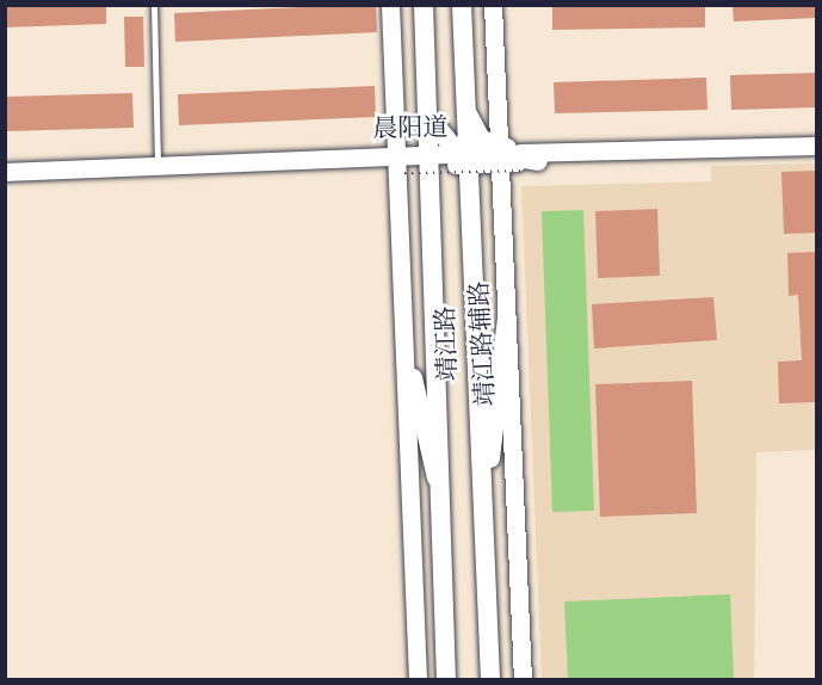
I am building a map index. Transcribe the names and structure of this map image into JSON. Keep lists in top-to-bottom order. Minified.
{"streets":{"main road":["晨阳道","靖江路","靖江路辅路"]},"crossings":[["晨阳道","靖江路"],["晨阳道","靖江路辅路"],["靖江路","靖江路辅路"]]}
